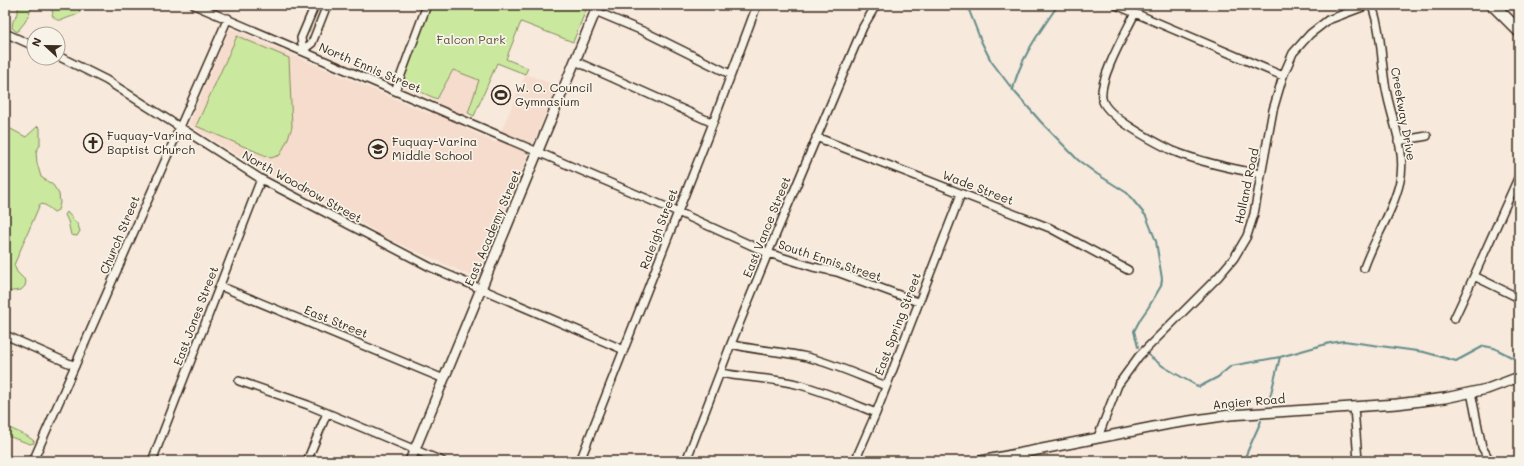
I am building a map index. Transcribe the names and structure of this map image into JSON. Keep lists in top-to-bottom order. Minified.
{"streets":{"street":["North Ennis Street","Creekway Drive","Holland Road","North Woodrow Street","Wade Street","East Vance Street","East Academy Street","Raleigh Street","Church Street","South Ennis Street","East Jones Street","East Street","East Spring Street","Angier Road"]},"crossings":[["North Ennis Street","East Academy Street"],["North Ennis Street","Church Street"],["North Ennis Street","South Ennis Street"],["Holland Road","Angier Road"],["North Woodrow Street","East Academy Street"],["North Woodrow Street","Raleigh Street"],["North Woodrow Street","Church Street"],["North Woodrow Street","East Jones Street"],["Wade Street","East Vance Street"],["Wade Street","East Spring Street"],["East Vance Street","South Ennis Street"],["East Academy Street","South Ennis Street"],["East Academy Street","East Street"],["Raleigh Street","South Ennis Street"],["South Ennis Street","East Spring Street"],["East Jones Street","East Street"]],"parks":["Falcon Park"],"places":{"sports":["W. O. Council Gymnasium"],"church":["Fuquay-Varina Baptist Church"],"school or university":["Fuquay-Varina Middle School"]},"north":"left"}
